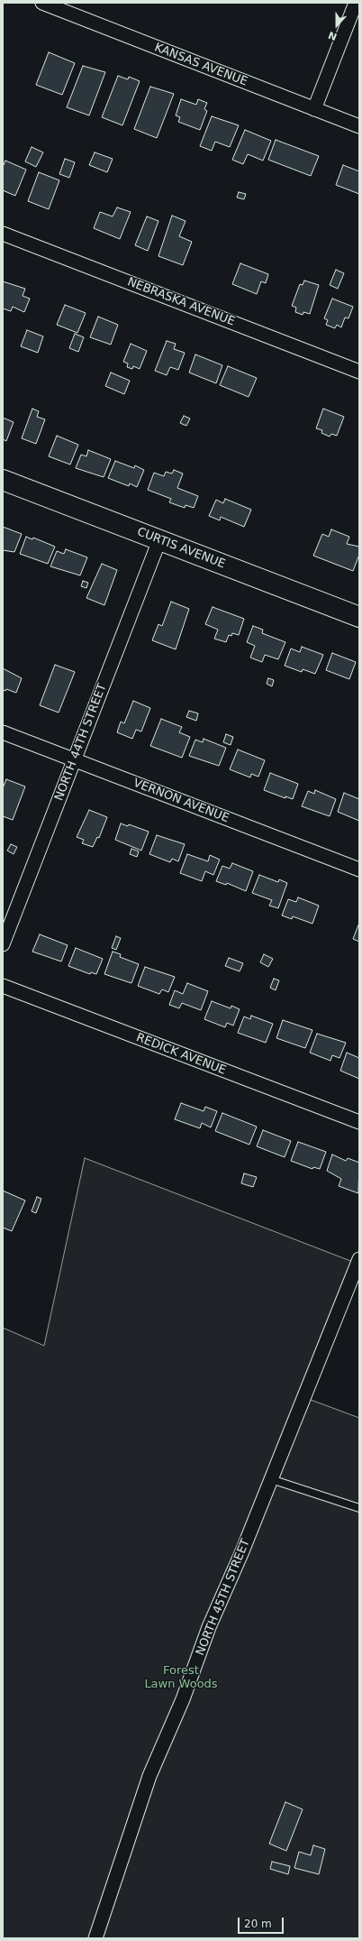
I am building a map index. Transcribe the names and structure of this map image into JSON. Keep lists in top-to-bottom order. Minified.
{"streets":{"street":["KANSAS AVENUE","NEBRASKA AVENUE","CURTIS AVENUE","NORTH 44TH STREET","VERNON AVENUE","REDICK AVENUE","NORTH 45TH STREET"]},"crossings":[["CURTIS AVENUE","NORTH 44TH STREET"],["NORTH 44TH STREET","VERNON AVENUE"]],"parks":["Forest Lawn Woods"],"scale_bar":"20 m","north":"bottom"}
